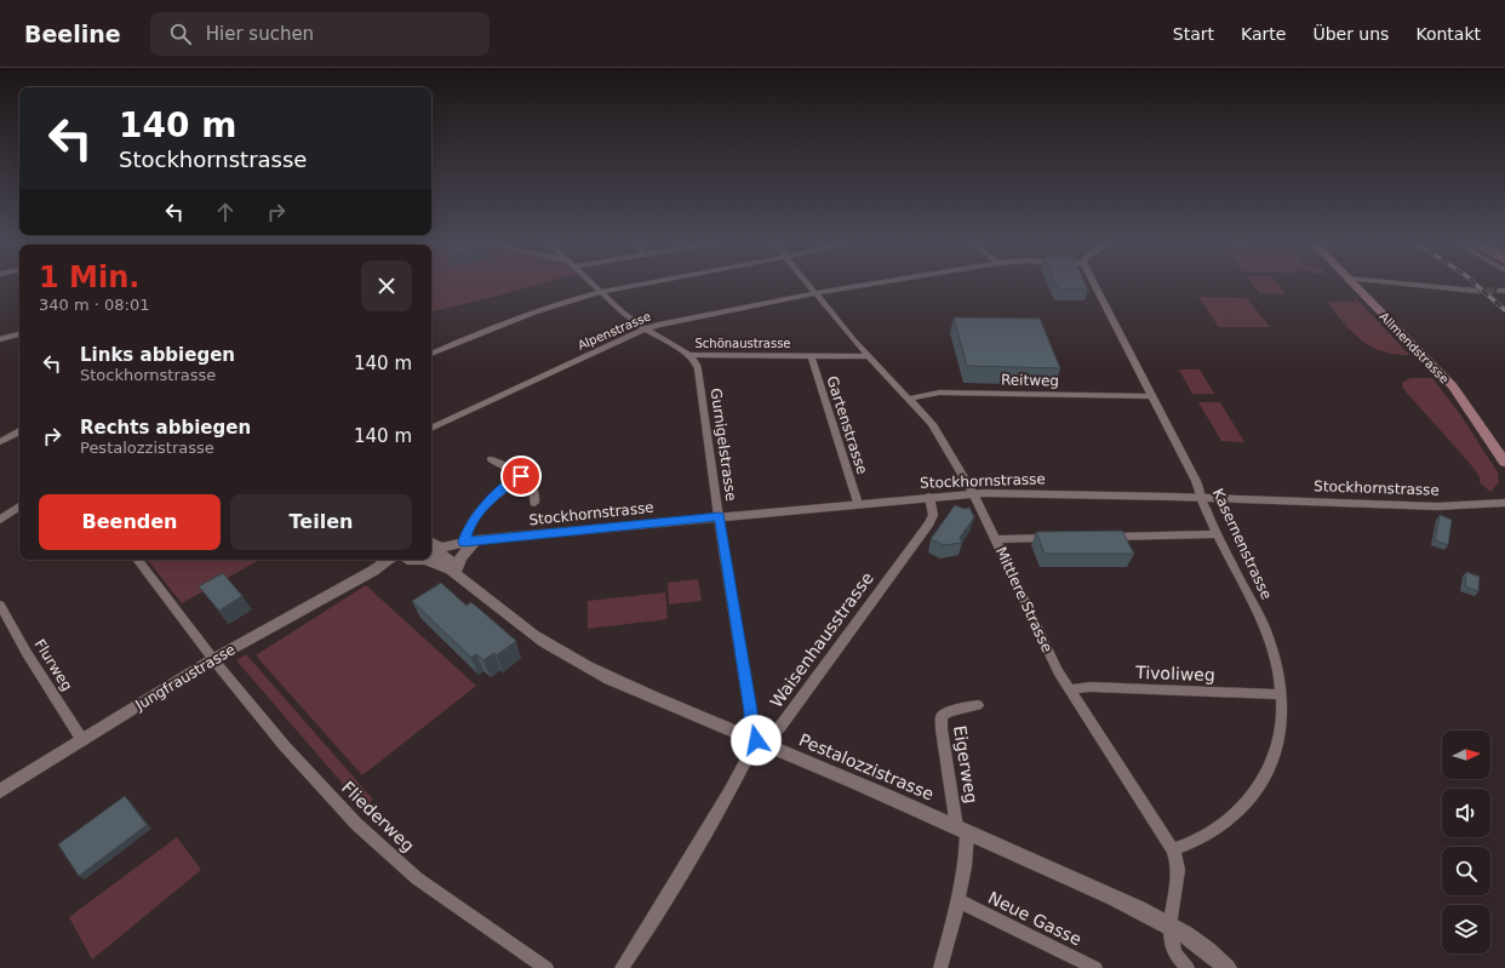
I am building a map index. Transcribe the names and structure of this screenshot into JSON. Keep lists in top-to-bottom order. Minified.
{"streets":{"main road":["Allmendstrasse"],"street":["Alpenstrasse","Schönaustrasse","Reitweg","Gartenstrasse","Gurnigelstrasse","Stockhornstrasse","Kasernenstrasse","Mittlere Strasse","Waisenhausstrasse","Flurweg","Tivoliweg","Jungfraustrasse","Eigerweg","Pestalozzistrasse","Fliederweg","Neue Gasse"]},"crossings":[["Alpenstrasse","Schönaustrasse"],["Alpenstrasse","Mittlere Strasse"],["Schönaustrasse","Gartenstrasse"],["Schönaustrasse","Gurnigelstrasse"],["Schönaustrasse","Mittlere Strasse"],["Reitweg","Kasernenstrasse"],["Reitweg","Mittlere Strasse"],["Gartenstrasse","Stockhornstrasse"],["Gurnigelstrasse","Stockhornstrasse"],["Gurnigelstrasse","Waisenhausstrasse"],["Gurnigelstrasse","Pestalozzistrasse"],["Stockhornstrasse","Kasernenstrasse"],["Stockhornstrasse","Mittlere Strasse"],["Stockhornstrasse","Waisenhausstrasse"],["Stockhornstrasse","Pestalozzistrasse"],["Kasernenstrasse","Mittlere Strasse"],["Kasernenstrasse","Tivoliweg"],["Mittlere Strasse","Tivoliweg"],["Mittlere Strasse","Pestalozzistrasse"],["Waisenhausstrasse","Pestalozzistrasse"],["Flurweg","Jungfraustrasse"],["Jungfraustrasse","Fliederweg"],["Eigerweg","Pestalozzistrasse"]],"north":"right","page":{"header":"Beeline","search":"Hier suchen","nav":["Start","Karte","Über uns","Kontakt"],"turn":["140 m","Stockhornstrasse"],"heading":["1 Min.","340 m · 08:01"],"list":[{"name":"Links abbiegen","note":"Stockhornstrasse","value":"140 m"},{"name":"Rechts abbiegen","note":"Pestalozzistrasse","value":"140 m"}],"buttons":["Beenden","Teilen"]}}
